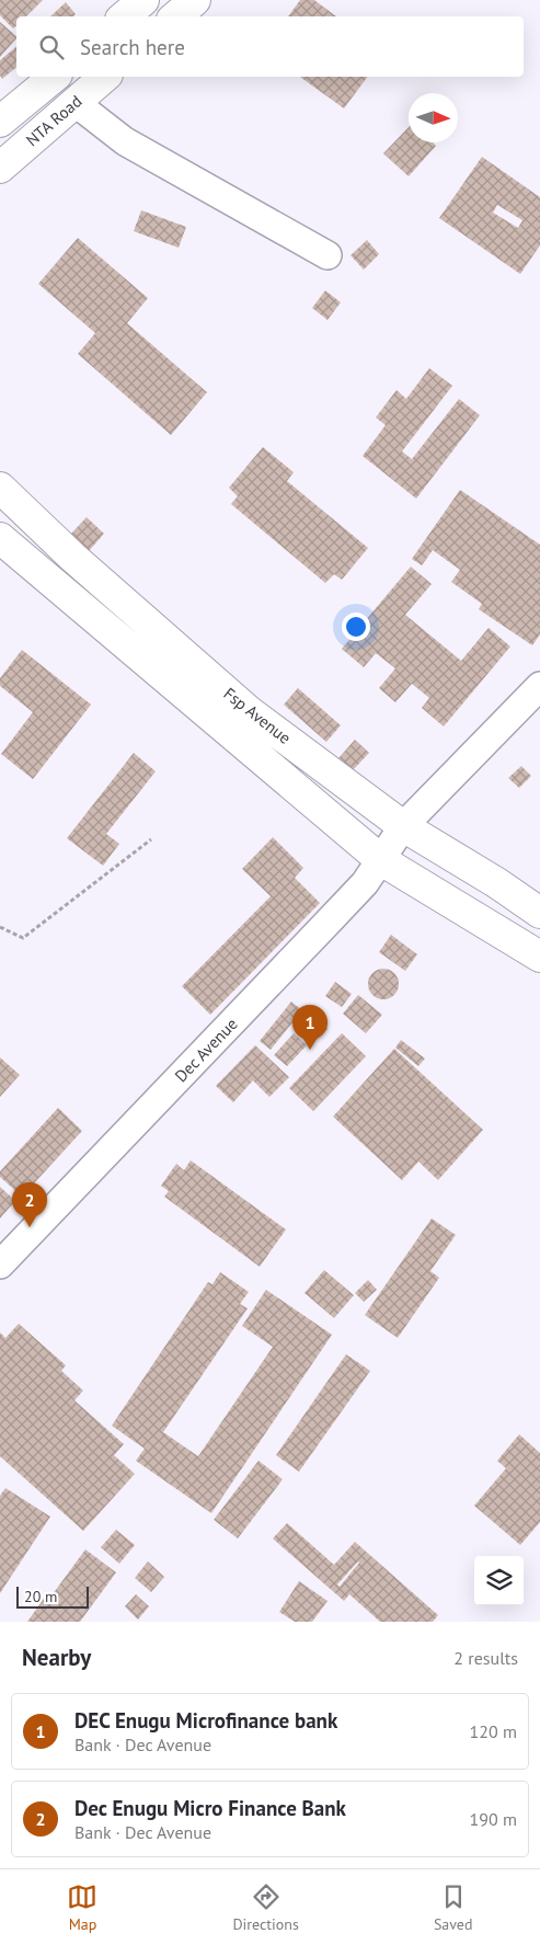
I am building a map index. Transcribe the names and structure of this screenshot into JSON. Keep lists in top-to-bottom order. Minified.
{"streets":{"main road":["NTA Road","Fsp Avenue"],"street":["Dec Avenue"]},"crossings":[["Fsp Avenue","Dec Avenue"]],"scale_bar":"20 m","north":"right","page":{"search":"Search here","pins":["1","2"],"scale":"20 m","heading":["Nearby","2 results"],"list":[{"mark":"1","name":"DEC Enugu Microfinance bank","note":"Bank · Dec Avenue","value":"120 m"},{"mark":"2","name":"Dec Enugu Micro Finance Bank","note":"Bank · Dec Avenue","value":"190 m"}],"nav":["Map","Directions","Saved"]}}
